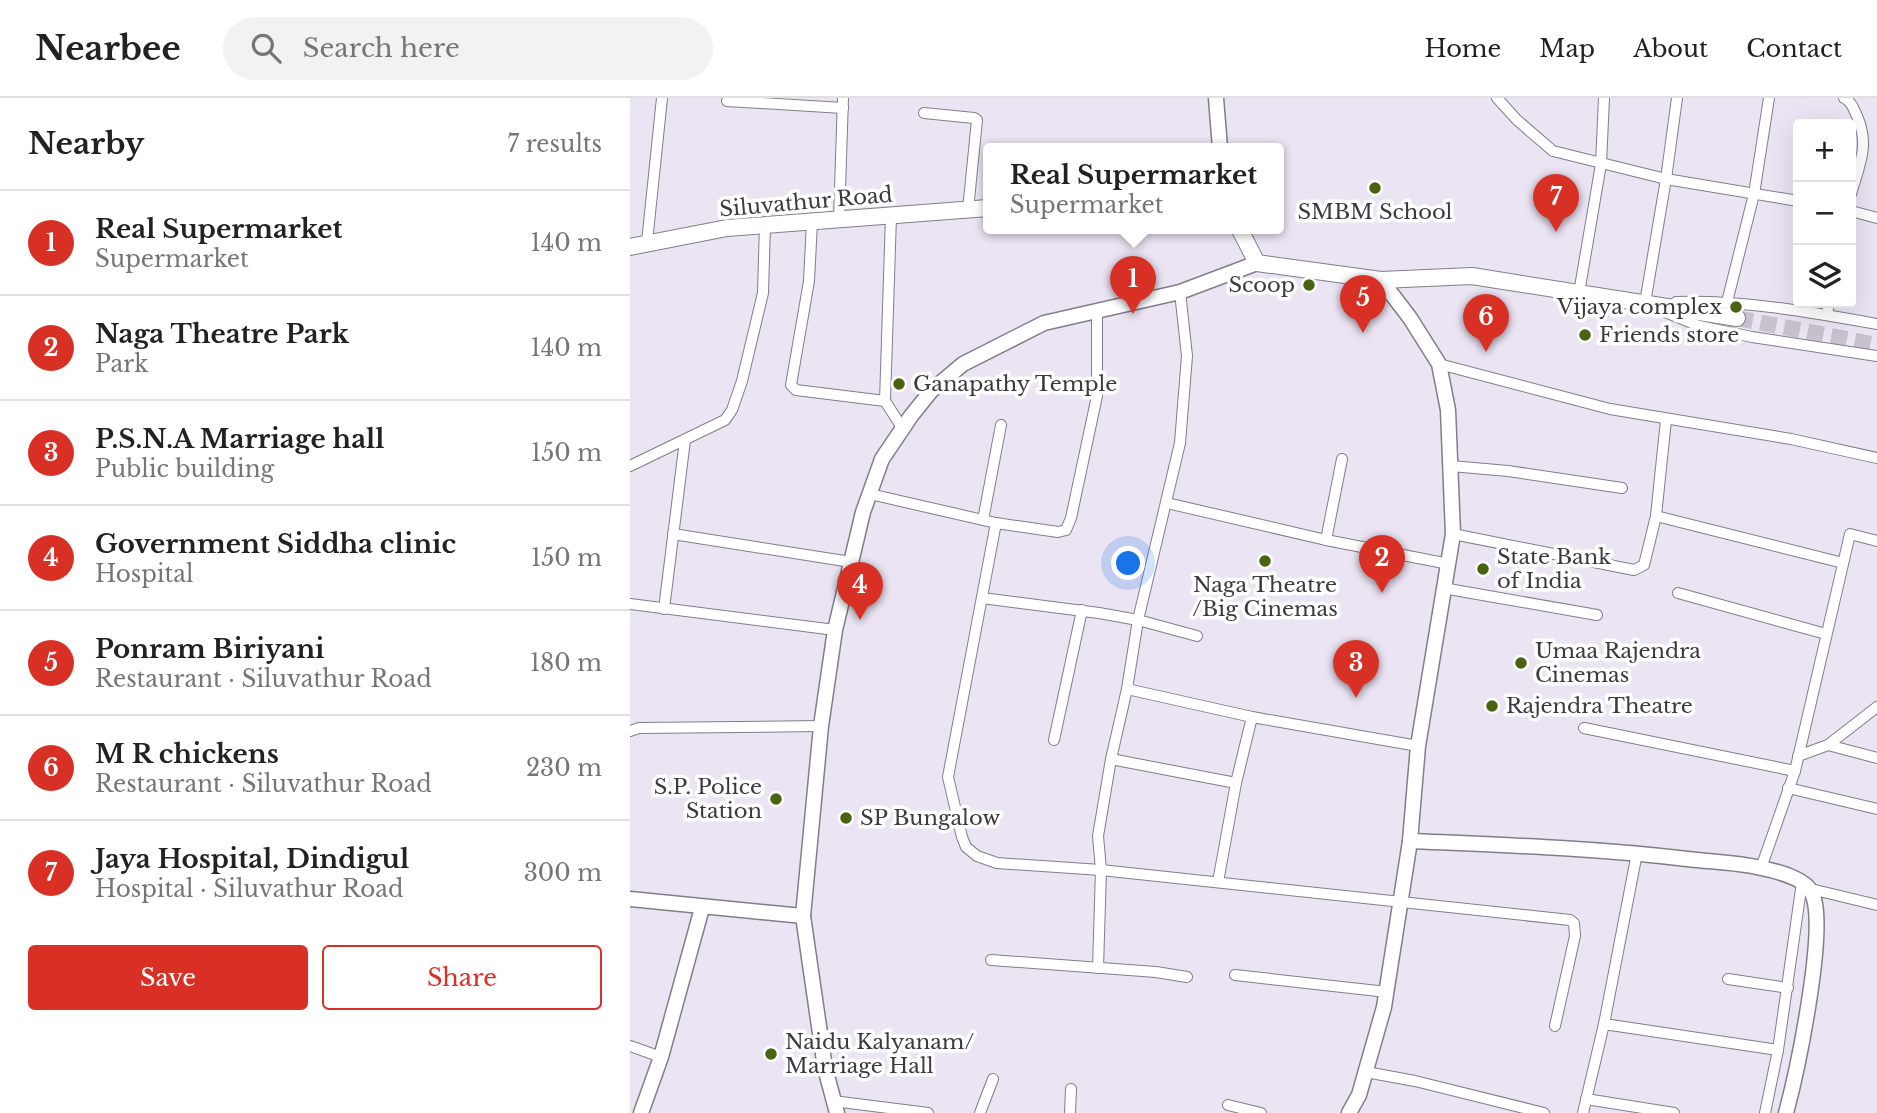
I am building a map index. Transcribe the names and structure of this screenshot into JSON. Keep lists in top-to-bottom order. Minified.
{"streets":{"main road":["Siluvathur Road"]},"places":["SMBM School","Scoop","Vijaya complex","Friends store","Ganapathy Temple","Naga Theatre /Big Cinemas","State Bank of India","Umaa Rajendra Cinemas","Rajendra Theatre","S.P. Police Station","SP Bungalow","Naidu Kalyanam/ Marriage Hall"],"page":{"header":"Nearbee","search":"Search here","nav":["Home","Map","About","Contact"],"heading":["Nearby","7 results"],"map_buttons":["+","−"],"popup":["Real Supermarket","Supermarket"],"pins":["7","1","5","6","2","4","3"],"list":[{"mark":"1","name":"Real Supermarket","note":"Supermarket","value":"140 m"},{"mark":"2","name":"Naga Theatre Park","note":"Park","value":"140 m"},{"mark":"3","name":"P.S.N.A Marriage hall","note":"Public building","value":"150 m"},{"mark":"4","name":"Government Siddha clinic","note":"Hospital","value":"150 m"},{"mark":"5","name":"Ponram Biriyani","note":"Restaurant · Siluvathur Road","value":"180 m"},{"mark":"6","name":"M R chickens","note":"Restaurant · Siluvathur Road","value":"230 m"},{"mark":"7","name":"Jaya Hospital, Dindigul","note":"Hospital · Siluvathur Road","value":"300 m"}],"buttons":["Save","Share"]}}
